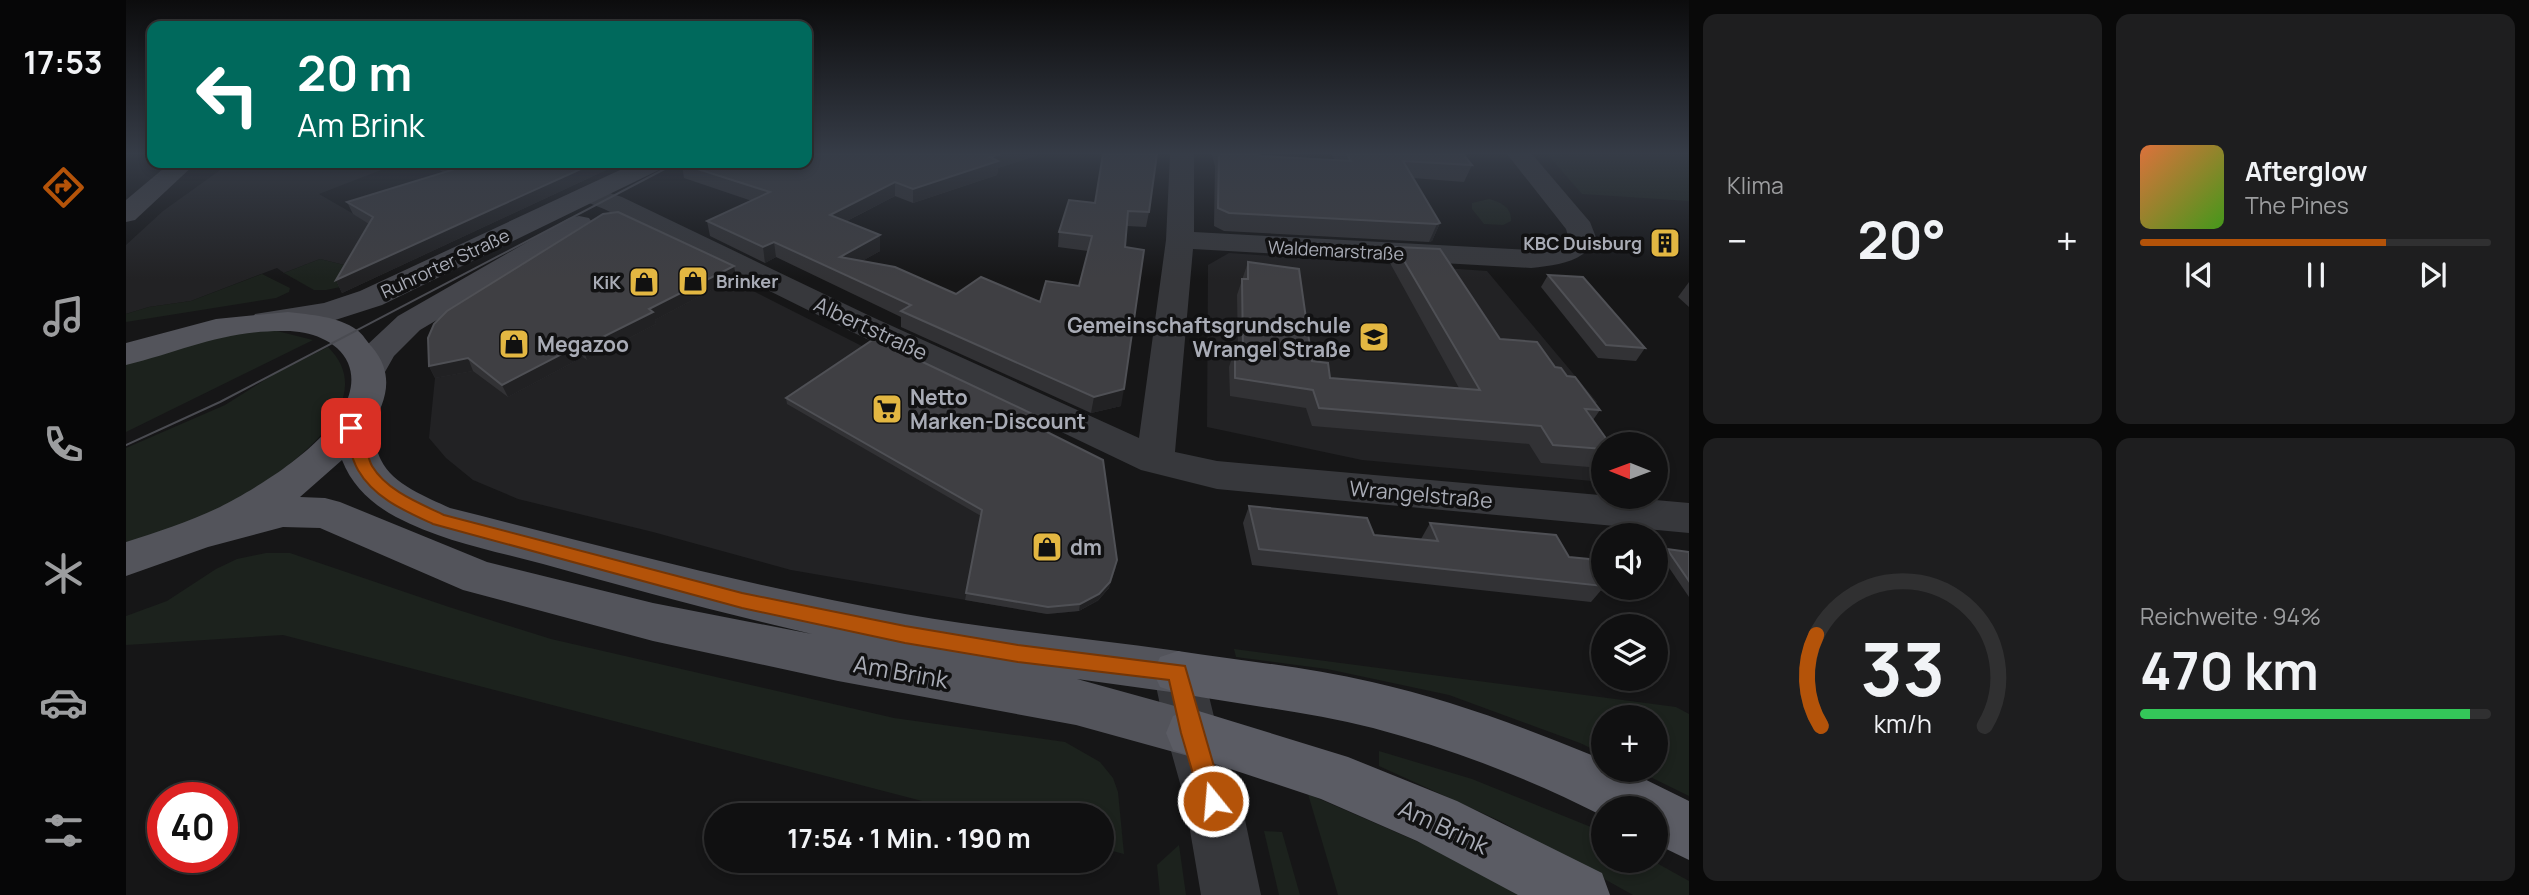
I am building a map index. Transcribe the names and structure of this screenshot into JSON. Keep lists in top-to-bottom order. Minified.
{"streets":{"highway":["Am Brink"],"main road":["Ruhrorter Straße"],"street":["Waldemarstraße","Albertstraße","Wrangelstraße"]},"crossings":[["Ruhrorter Straße","Albertstraße"],["Ruhrorter Straße","Am Brink"],["Albertstraße","Wrangelstraße"]],"places":{"building":["KBC Duisburg"],"shop":["Brinker","KiK","Megazoo","dm"],"school or university":["Gemeinschaftsgrundschule Wrangel Straße"],"supermarket":["Netto Marken-Discount"]},"north":"left","page":{"tabs":"17:53","tile":["Klima",["Reichweite · 94%","470 km"]],"turn":["20 m","Am Brink"],"song":["Afterglow","The Pines"],"heat":["−","20°","+"],"map_buttons":["+","−"],"limit":"40","trip":"17:54 · 1 Min. · 190 m","gauge":["33","km/h"]}}
